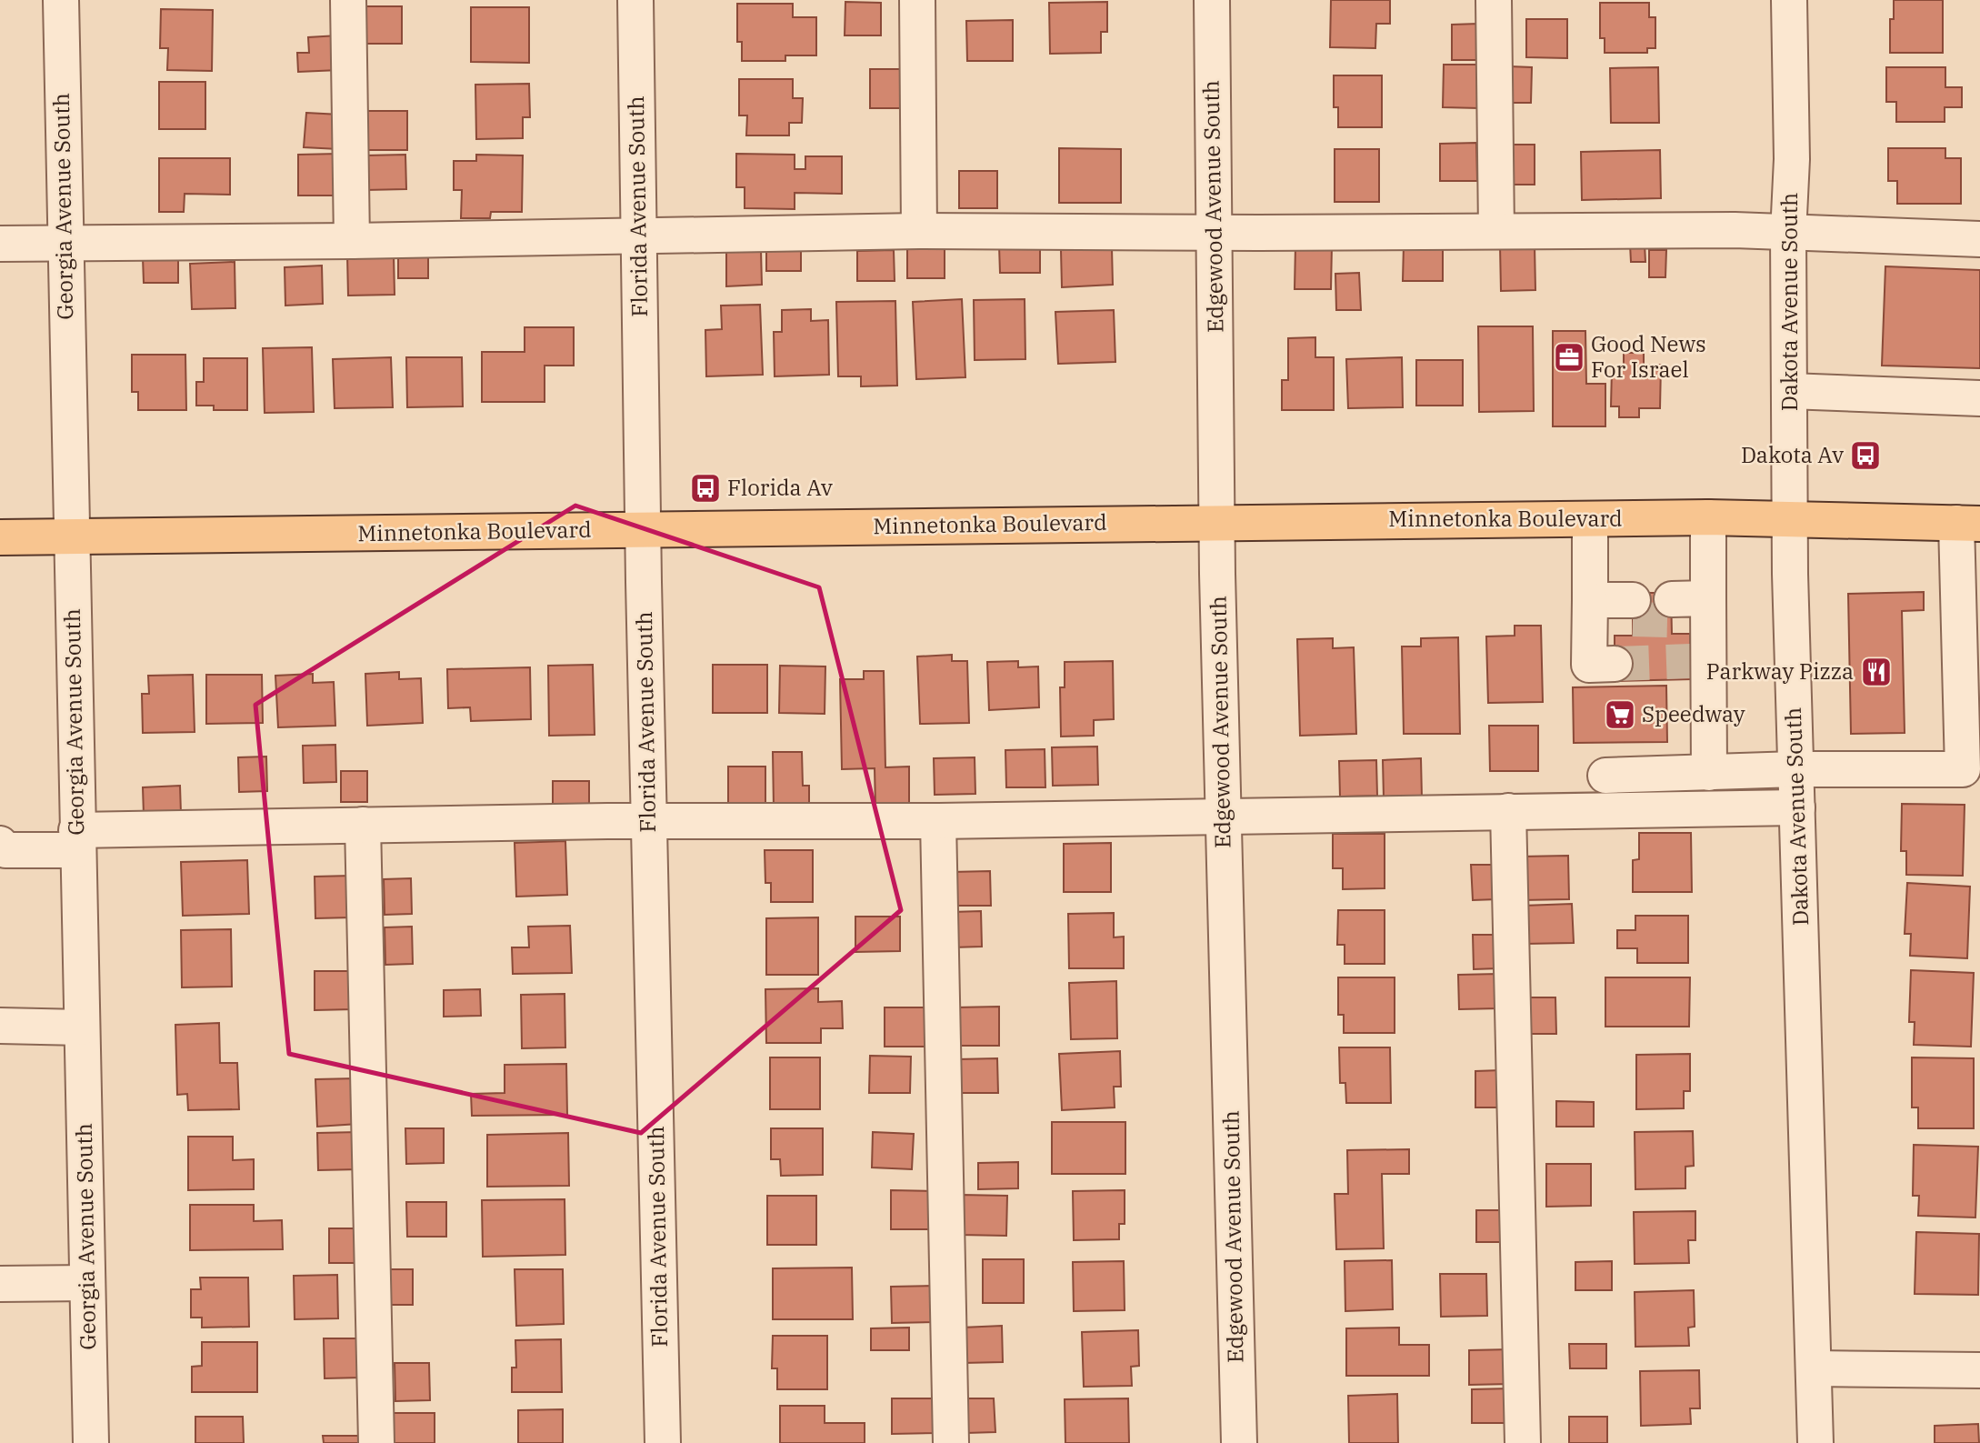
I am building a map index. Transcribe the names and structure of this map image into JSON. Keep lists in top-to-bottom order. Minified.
{"streets":{"main road":["Minnetonka Boulevard"],"street":["Georgia Avenue South","Florida Avenue South","Edgewood Avenue South","Dakota Avenue South"]},"crossings":[["Georgia Avenue South","Minnetonka Boulevard"],["Florida Avenue South","Minnetonka Boulevard"],["Edgewood Avenue South","Minnetonka Boulevard"],["Dakota Avenue South","Minnetonka Boulevard"]],"places":{"office":["Good News For Israel"],"bus stop":["Dakota Av","Florida Av"],"restaurant":["Parkway Pizza"],"supermarket":["Speedway"]}}
